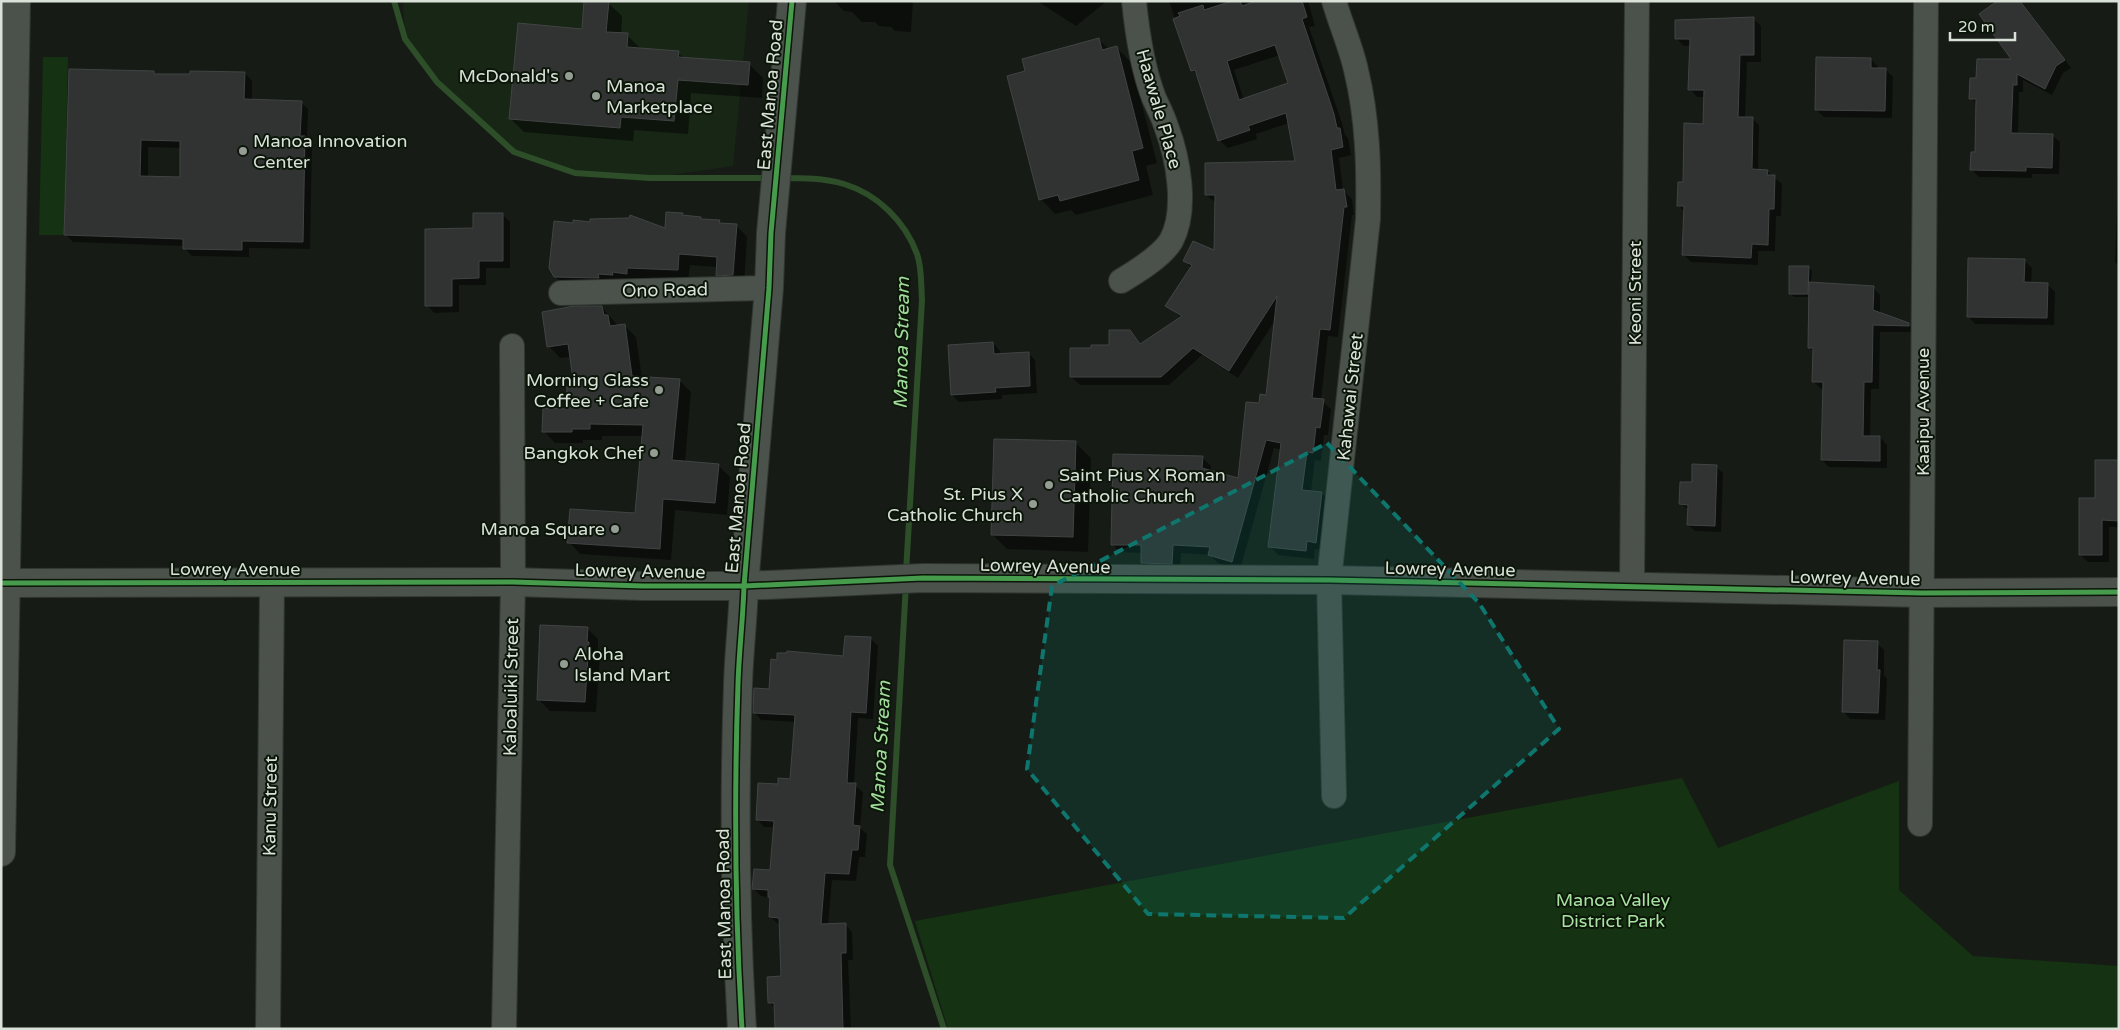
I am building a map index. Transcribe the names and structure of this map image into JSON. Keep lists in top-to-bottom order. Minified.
{"streets":{"street":["East Manoa Road","Haawale Place","Ono Road","Keoni Street","Kahawai Street","Kaaipu Avenue","Lowrey Avenue","Kaloaluiki Street","Kanu Street"]},"crossings":[["East Manoa Road","Ono Road"],["East Manoa Road","Lowrey Avenue"],["Keoni Street","Lowrey Avenue"],["Kahawai Street","Lowrey Avenue"],["Kaaipu Avenue","Lowrey Avenue"],["Lowrey Avenue","Kaloaluiki Street"],["Lowrey Avenue","Kanu Street"]],"water":["Manoa Stream"],"parks":["Manoa Valley District Park"],"places":["McDonald's","Manoa Marketplace","Manoa Innovation Center","Morning Glass Coffee + Cafe","Bangkok Chef","Saint Pius X Roman Catholic Church","St. Pius X Catholic Church","Manoa Square","Aloha Island Mart"],"scale_bar":"20 m"}
